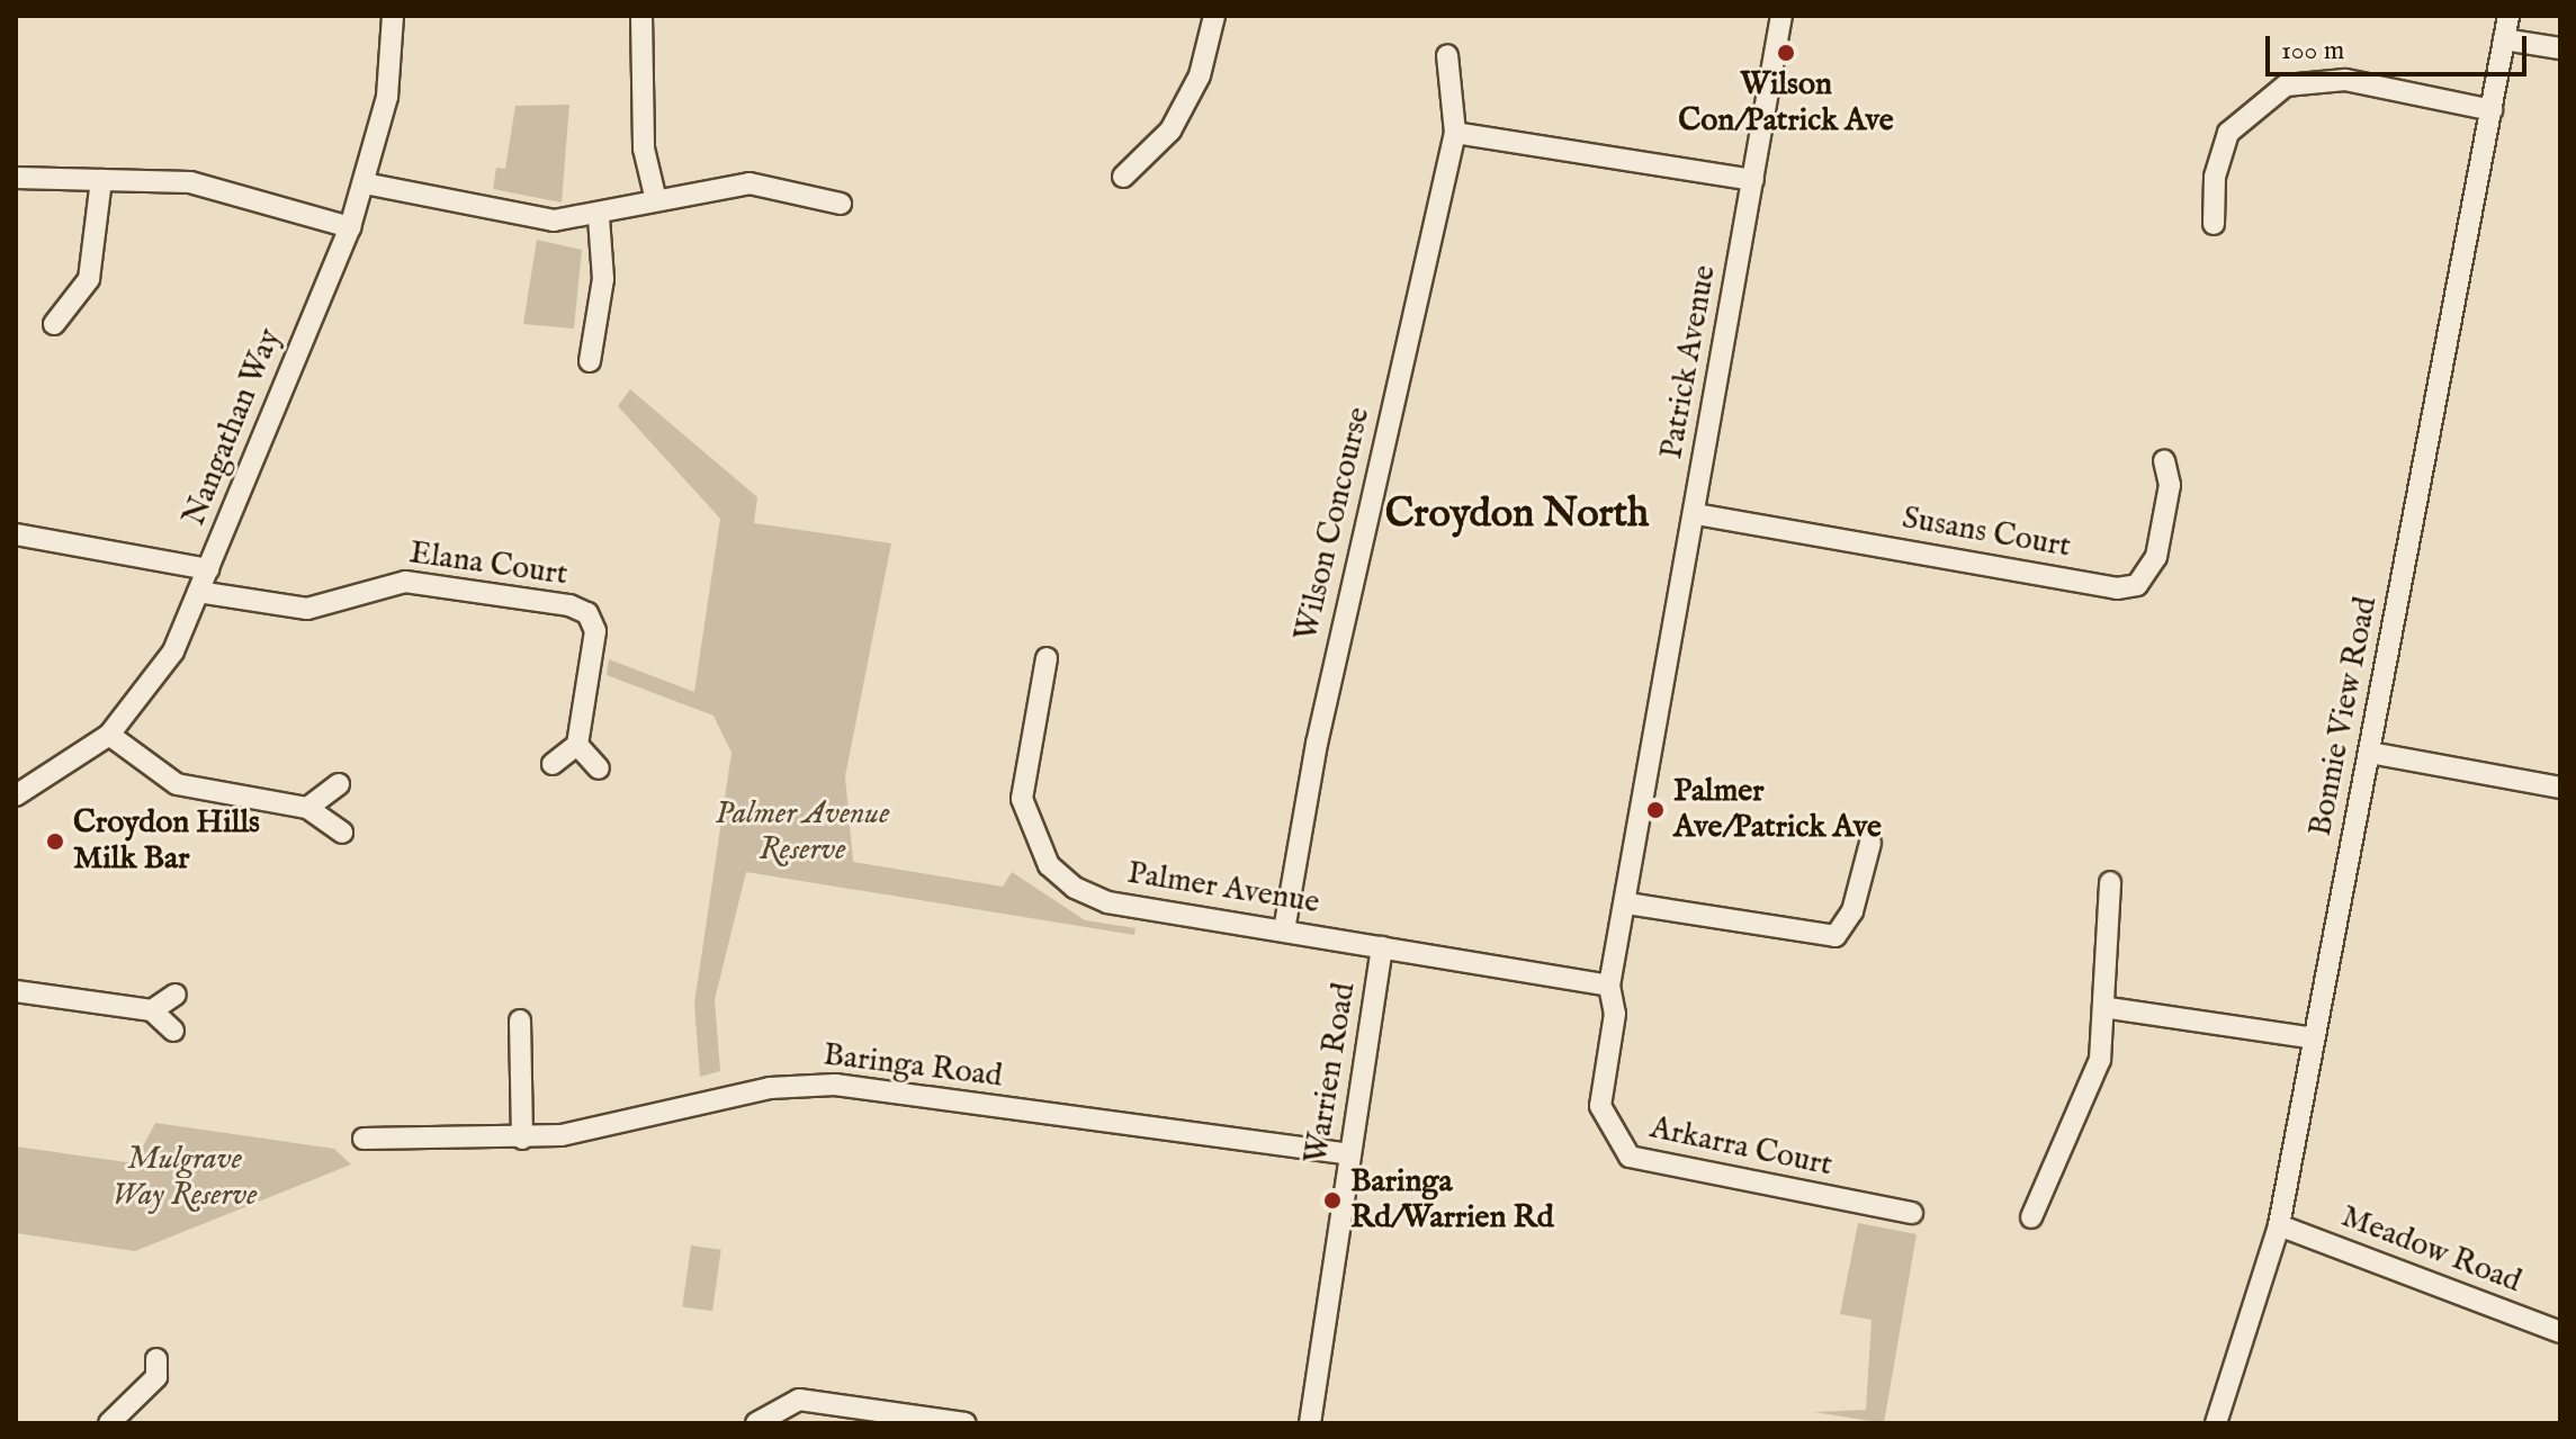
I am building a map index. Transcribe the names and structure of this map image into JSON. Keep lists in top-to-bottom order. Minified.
{"streets":{"street":["Patrick Avenue","Nangathan Way","Wilson Concourse","Susans Court","Elana Court","Bonnie View Road","Palmer Avenue","Baringa Road","Warrien Road","Arkarra Court","Meadow Road"]},"crossings":[["Patrick Avenue","Susans Court"],["Patrick Avenue","Palmer Avenue"],["Patrick Avenue","Arkarra Court"],["Nangathan Way","Elana Court"],["Wilson Concourse","Palmer Avenue"],["Bonnie View Road","Meadow Road"],["Palmer Avenue","Warrien Road"],["Palmer Avenue","Arkarra Court"],["Baringa Road","Warrien Road"]],"districts":["Croydon North"],"parks":["Palmer Avenue Reserve","Mulgrave Way Reserve"],"places":["Wilson Con/Patrick Ave","Palmer Ave/Patrick Ave","Croydon Hills Milk Bar","Baringa Rd/Warrien Rd"],"scale_bar":"100 m"}
